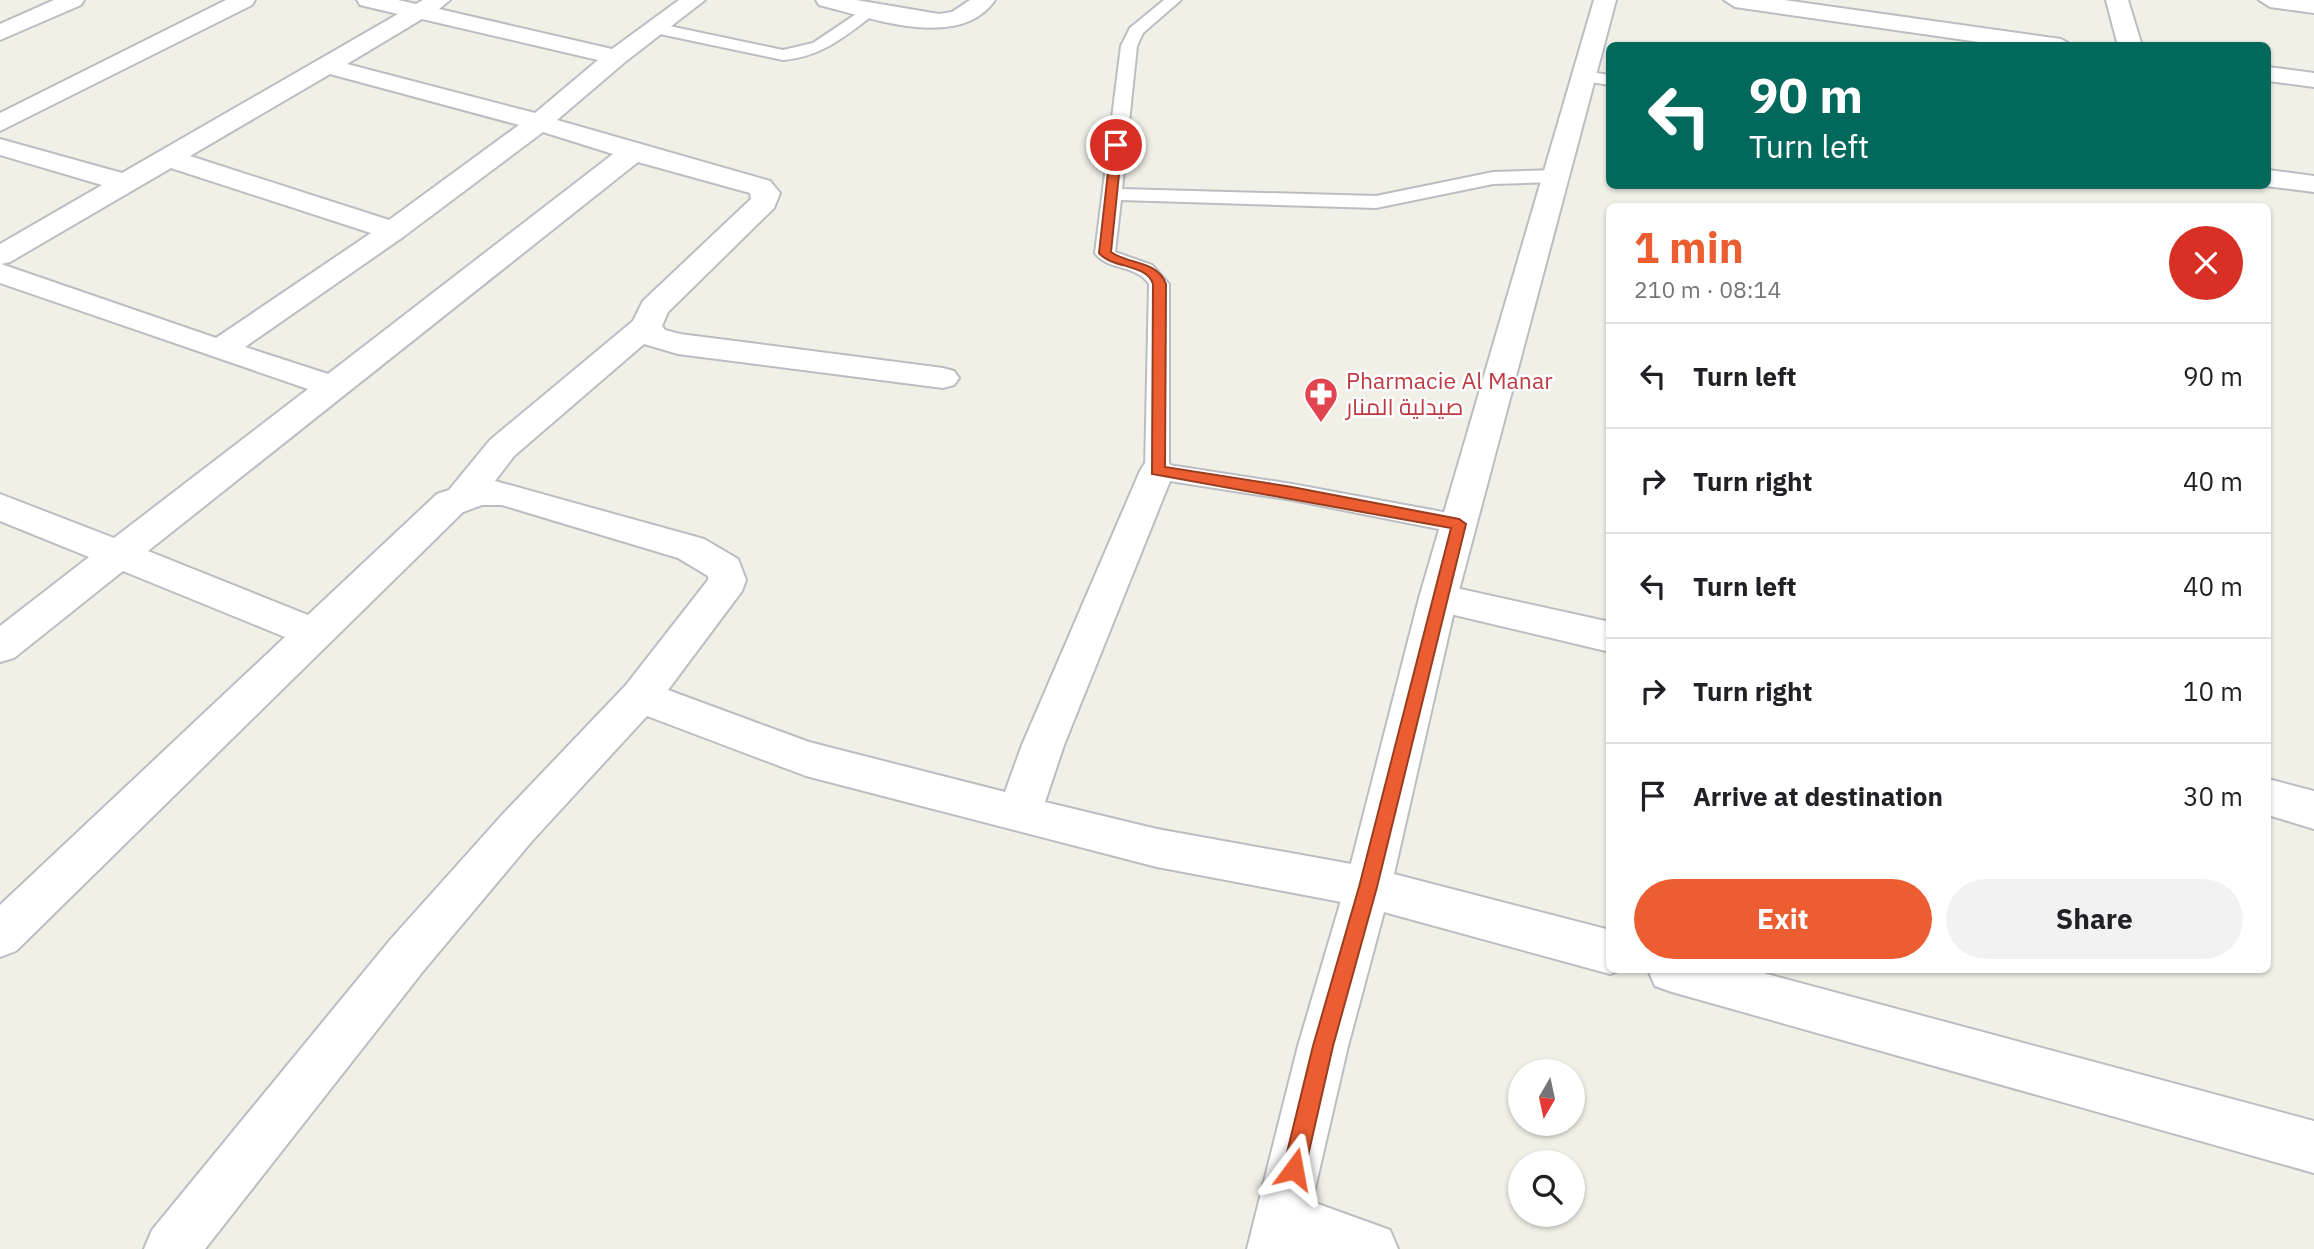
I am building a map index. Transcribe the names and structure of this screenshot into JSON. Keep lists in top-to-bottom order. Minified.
{"places":{"pharmacy":["Pharmacie Al Manar صيدلية المنار"]},"north":"bottom","page":{"turn":["90 m","Turn left"],"heading":["1 min","210 m · 08:14"],"list":[{"name":"Turn left","value":"90 m"},{"name":"Turn right","value":"40 m"},{"name":"Turn left","value":"40 m"},{"name":"Turn right","value":"10 m"},{"name":"Arrive at destination","value":"30 m"}],"buttons":["Exit","Share"]}}
